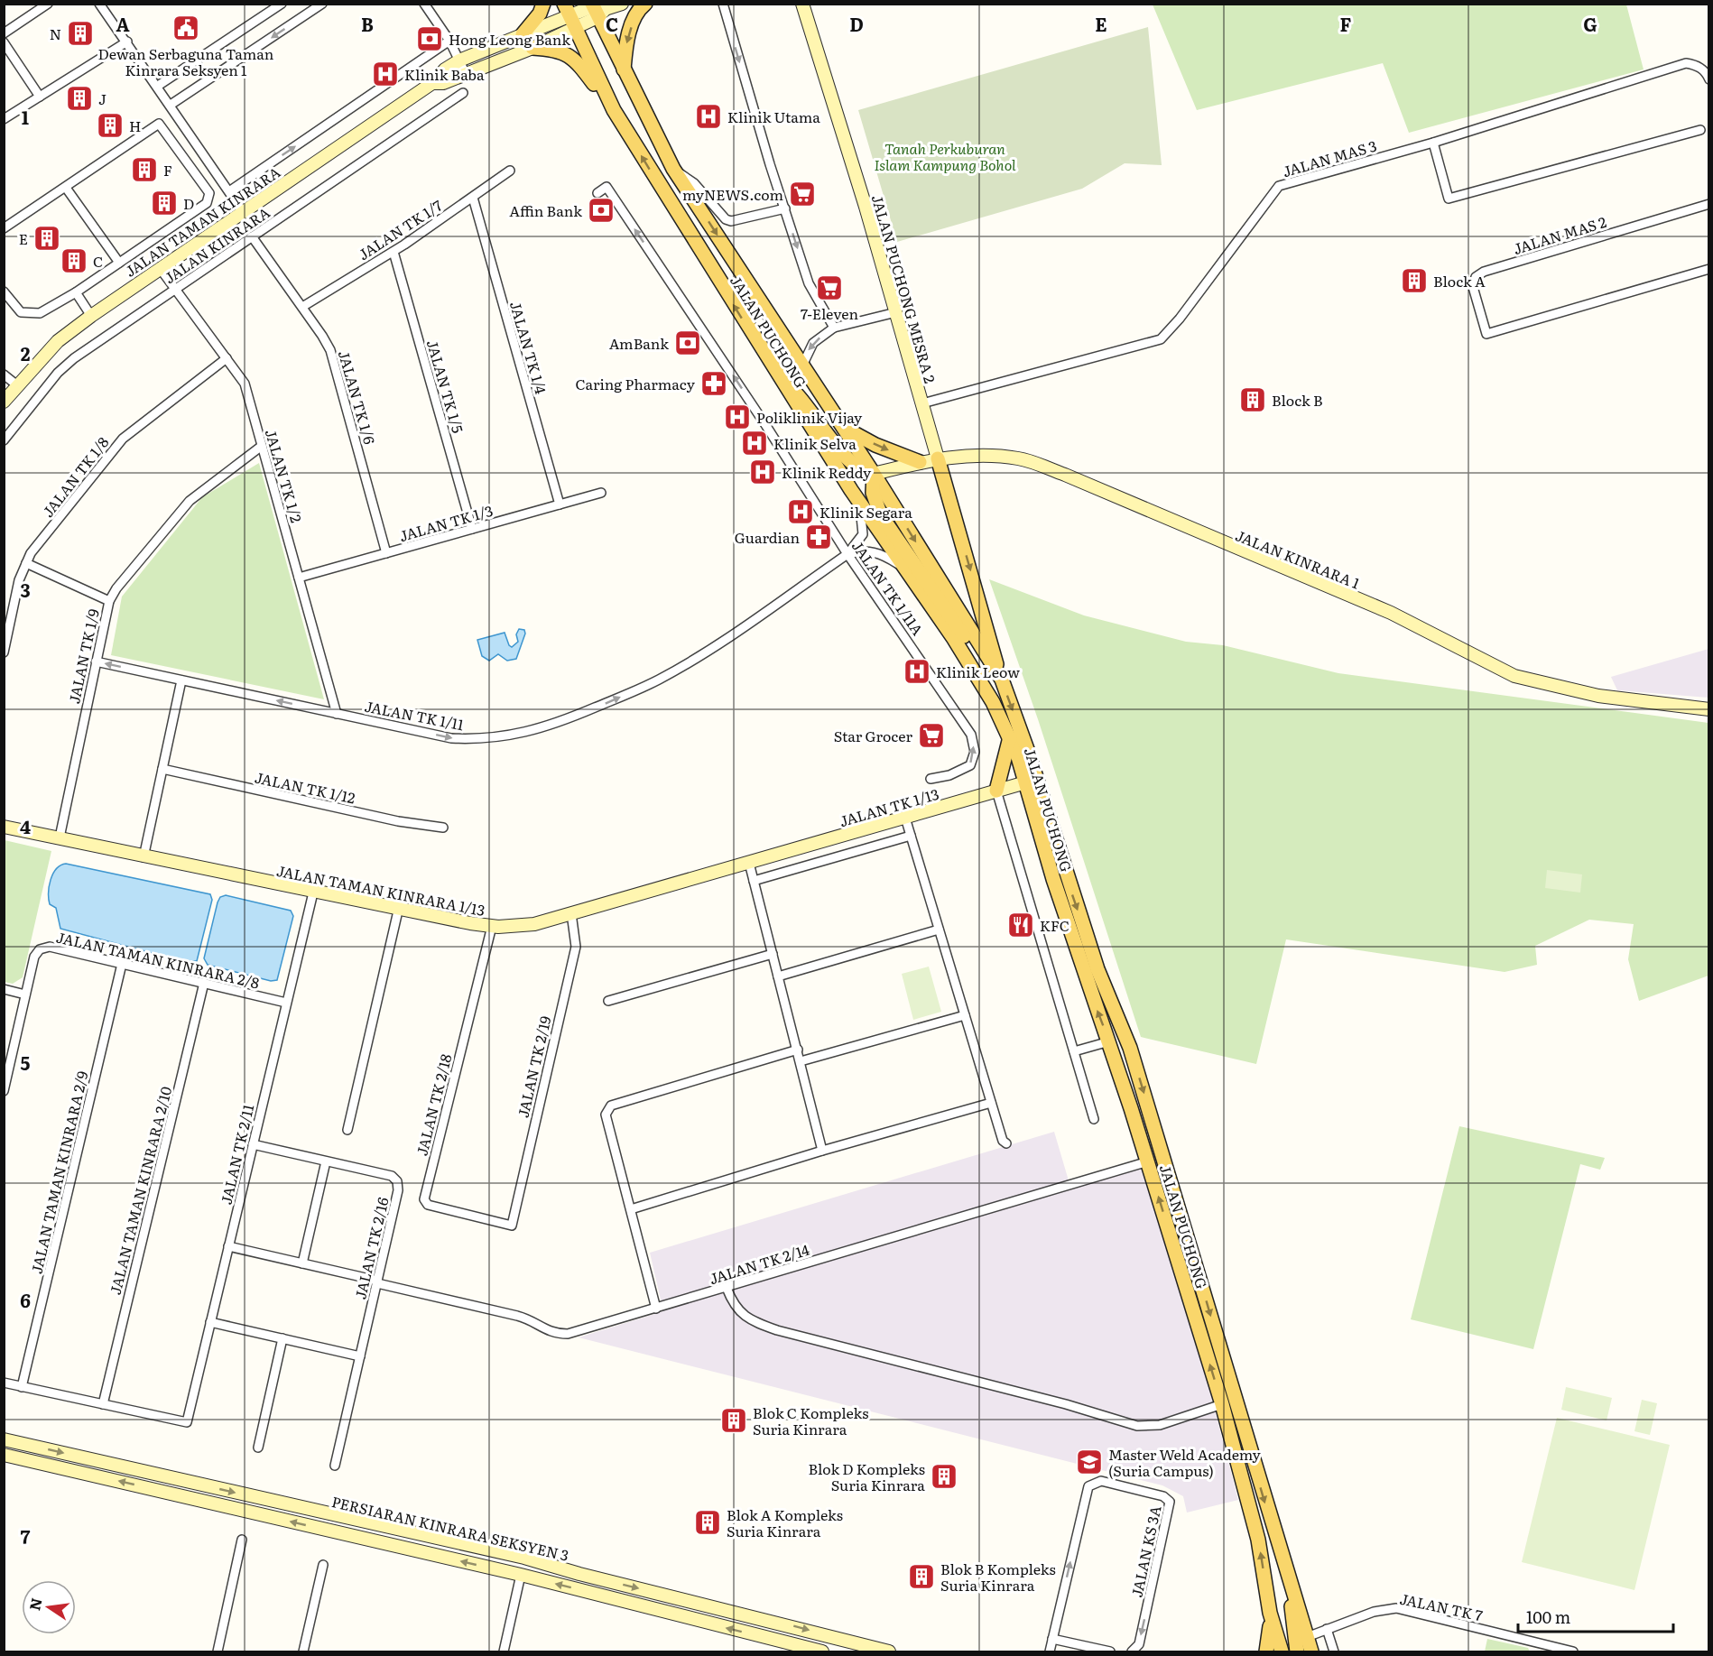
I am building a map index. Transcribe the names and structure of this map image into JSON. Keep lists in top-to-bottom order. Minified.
{"streets":{"main road":["JALAN PUCHONG"],"street":["JALAN MAS 3","JALAN TAMAN KINRARA","JALAN TK 1/7","JALAN MAS 2","JALAN KINRARA","JALAN PUCHONG MESRA 2","JALAN TK 1/4","JALAN TK 1/5","JALAN TK 1/6","JALAN TK 1/2","JALAN TK 1/8","JALAN TK 1/3","JALAN KINRARA 1","JALAN TK 1/11A","JALAN TK 1/9","JALAN TK 1/11","JALAN TK 1/12","JALAN TK 1/13","JALAN TAMAN KINRARA 1/13","JALAN TAMAN KINRARA 2/8","JALAN TK 2/19","JALAN TK 2/18","JALAN TK 2/11","JALAN TAMAN KINRARA 2/9","JALAN TAMAN KINRARA 2/10","JALAN TK 2/16","JALAN TK 2/14","PERSIARAN KINRARA SEKSYEN 3","JALAN KS 3A","JALAN TK 7"]},"crossings":[["JALAN MAS 3","JALAN PUCHONG MESRA 2"],["JALAN TAMAN KINRARA","JALAN PUCHONG"],["JALAN TAMAN KINRARA","JALAN TK 1/2"],["JALAN TK 1/7","JALAN TK 1/4"],["JALAN TK 1/7","JALAN TK 1/5"],["JALAN TK 1/7","JALAN TK 1/6"],["JALAN KINRARA","JALAN TK 1/6"],["JALAN KINRARA","JALAN TK 1/2"],["JALAN PUCHONG MESRA 2","JALAN KINRARA 1"],["JALAN PUCHONG","JALAN KINRARA 1"],["JALAN PUCHONG","JALAN TK 1/13"],["JALAN PUCHONG","JALAN TK 2/14"],["JALAN PUCHONG","JALAN TK 7"],["JALAN TK 1/4","JALAN TK 1/3"],["JALAN TK 1/5","JALAN TK 1/3"],["JALAN TK 1/6","JALAN TK 1/3"],["JALAN TK 1/2","JALAN TK 1/8"],["JALAN TK 1/2","JALAN TK 1/3"],["JALAN TK 1/2","JALAN TK 1/9"],["JALAN TK 1/2","JALAN TK 1/11"],["JALAN TK 1/11A","JALAN TK 1/11"],["JALAN TK 1/9","JALAN TK 1/11"],["JALAN TK 1/9","JALAN TAMAN KINRARA 1/13"],["JALAN TK 1/13","JALAN TAMAN KINRARA 1/13"],["JALAN TAMAN KINRARA 1/13","JALAN TK 2/19"],["JALAN TAMAN KINRARA 1/13","JALAN TK 2/18"],["JALAN TAMAN KINRARA 1/13","JALAN TK 2/11"],["JALAN TAMAN KINRARA 2/8","JALAN TK 2/11"],["JALAN TAMAN KINRARA 2/8","JALAN TAMAN KINRARA 2/9"],["JALAN TAMAN KINRARA 2/8","JALAN TAMAN KINRARA 2/10"],["JALAN TK 2/19","JALAN TK 2/18"],["JALAN TK 2/11","JALAN TAMAN KINRARA 2/10"],["JALAN TK 2/11","JALAN TK 2/16"],["JALAN TK 2/11","JALAN TK 2/14"],["JALAN TK 2/16","JALAN TK 2/14"]],"one_way":["JALAN TK 1/11A"],"parks":["Tanah Perkuburan Islam Kampung Bohol"],"places":{"public building":["Dewan Serbaguna Taman Kinrara Seksyen 1"],"building":["N","J","H","F","D","E","C","Block A","Block B","Blok C Kompleks Suria Kinrara","Blok D Kompleks Suria Kinrara","Blok A Kompleks Suria Kinrara","Blok B Kompleks Suria Kinrara"],"bank":["Hong Leong Bank","Affin Bank","AmBank"],"hospital":["Klinik Baba","Klinik Utama","Poliklinik Vijay","Klinik Selva","Klinik Reddy","Klinik Segara","Klinik Leow"],"supermarket":["myNEWS.com","7-Eleven","Star Grocer"],"pharmacy":["Caring Pharmacy","Guardian"],"restaurant":["KFC"],"school or university":["Master Weld Academy (Suria Campus)"]},"scale_bar":"100 m","north":"left","grid":{"columns":["A","B","C","D","E","F","G"],"rows":["1","2","3","4","5","6","7"]}}
